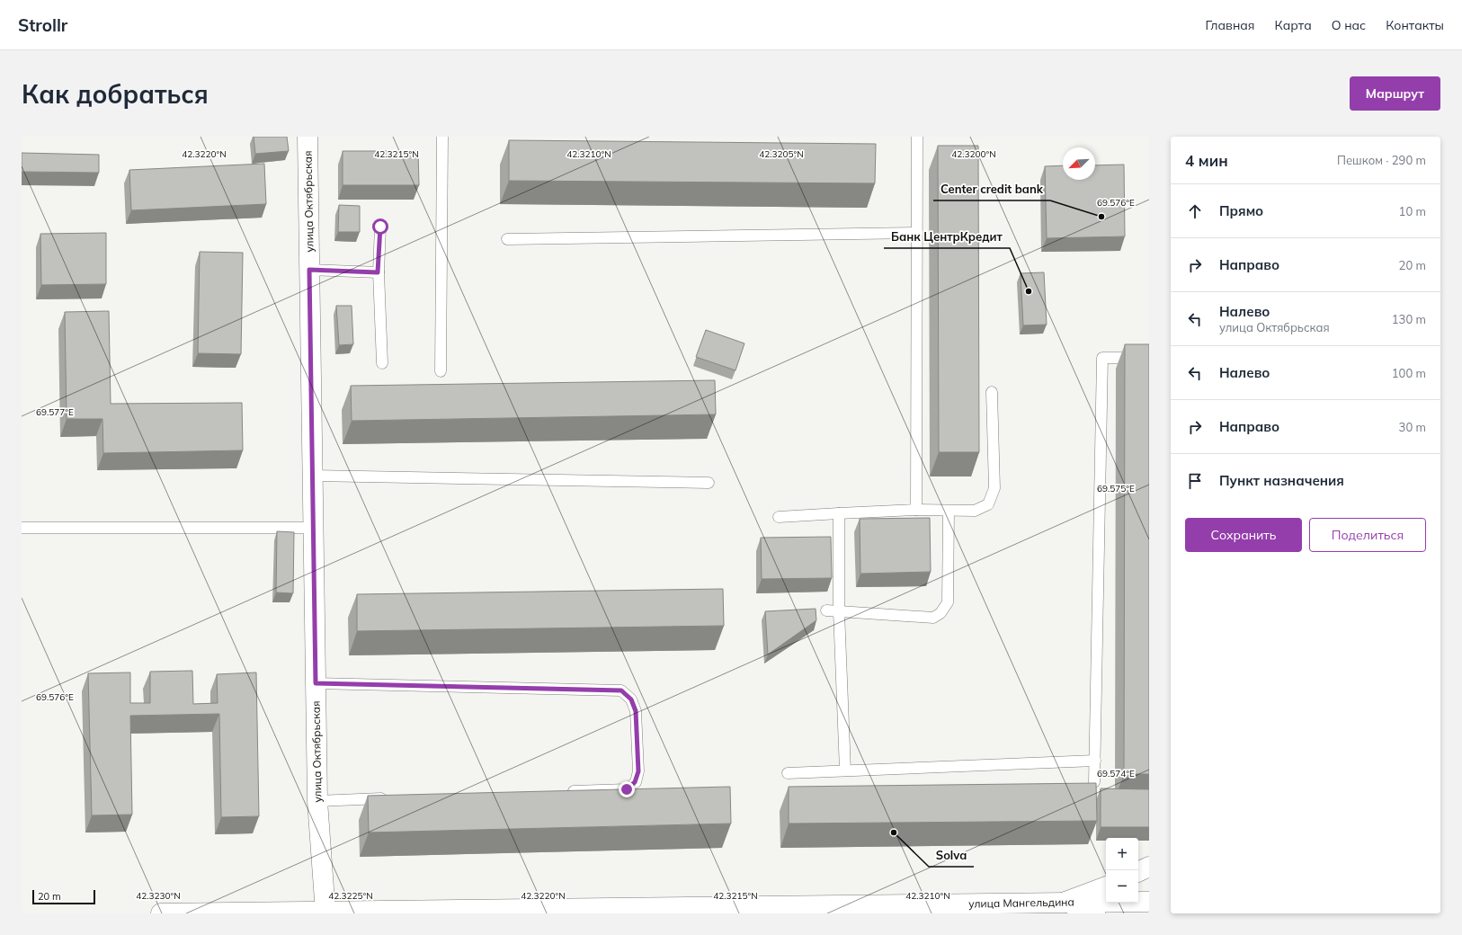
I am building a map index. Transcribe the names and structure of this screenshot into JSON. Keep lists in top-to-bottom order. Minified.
{"streets":{"street":["улица Октябрьская","улица Мангельдина"]},"crossings":[["улица Октябрьская","улица Мангельдина"]],"places":["Center credit bank","Банк ЦентрКредит","Solva"],"scale_bar":"20 m","north":"bottom left","page":{"header":"Strollr","nav":["Главная","Карта","О нас","Контакты"],"buttons":["Маршрут",["Сохранить","Поделиться"]],"title":"Как добраться","heading":["4 мин","Пешком · 290 m"],"list":[["Прямо","10 m"],["Направо","20 m"],["Налево","улица Октябрьская","130 m"],["Налево","100 m"],["Направо","30 m"],"Пункт назначения"],"map_buttons":["+","−"],"scale":"20 m"},"coordinates":["42.3215°N","42.3210°N","42.3205°N","42.3220°N","42.3200°N","69.576°E","69.577°E","69.575°E","69.574°E","42.3230°N","42.3225°N"]}
